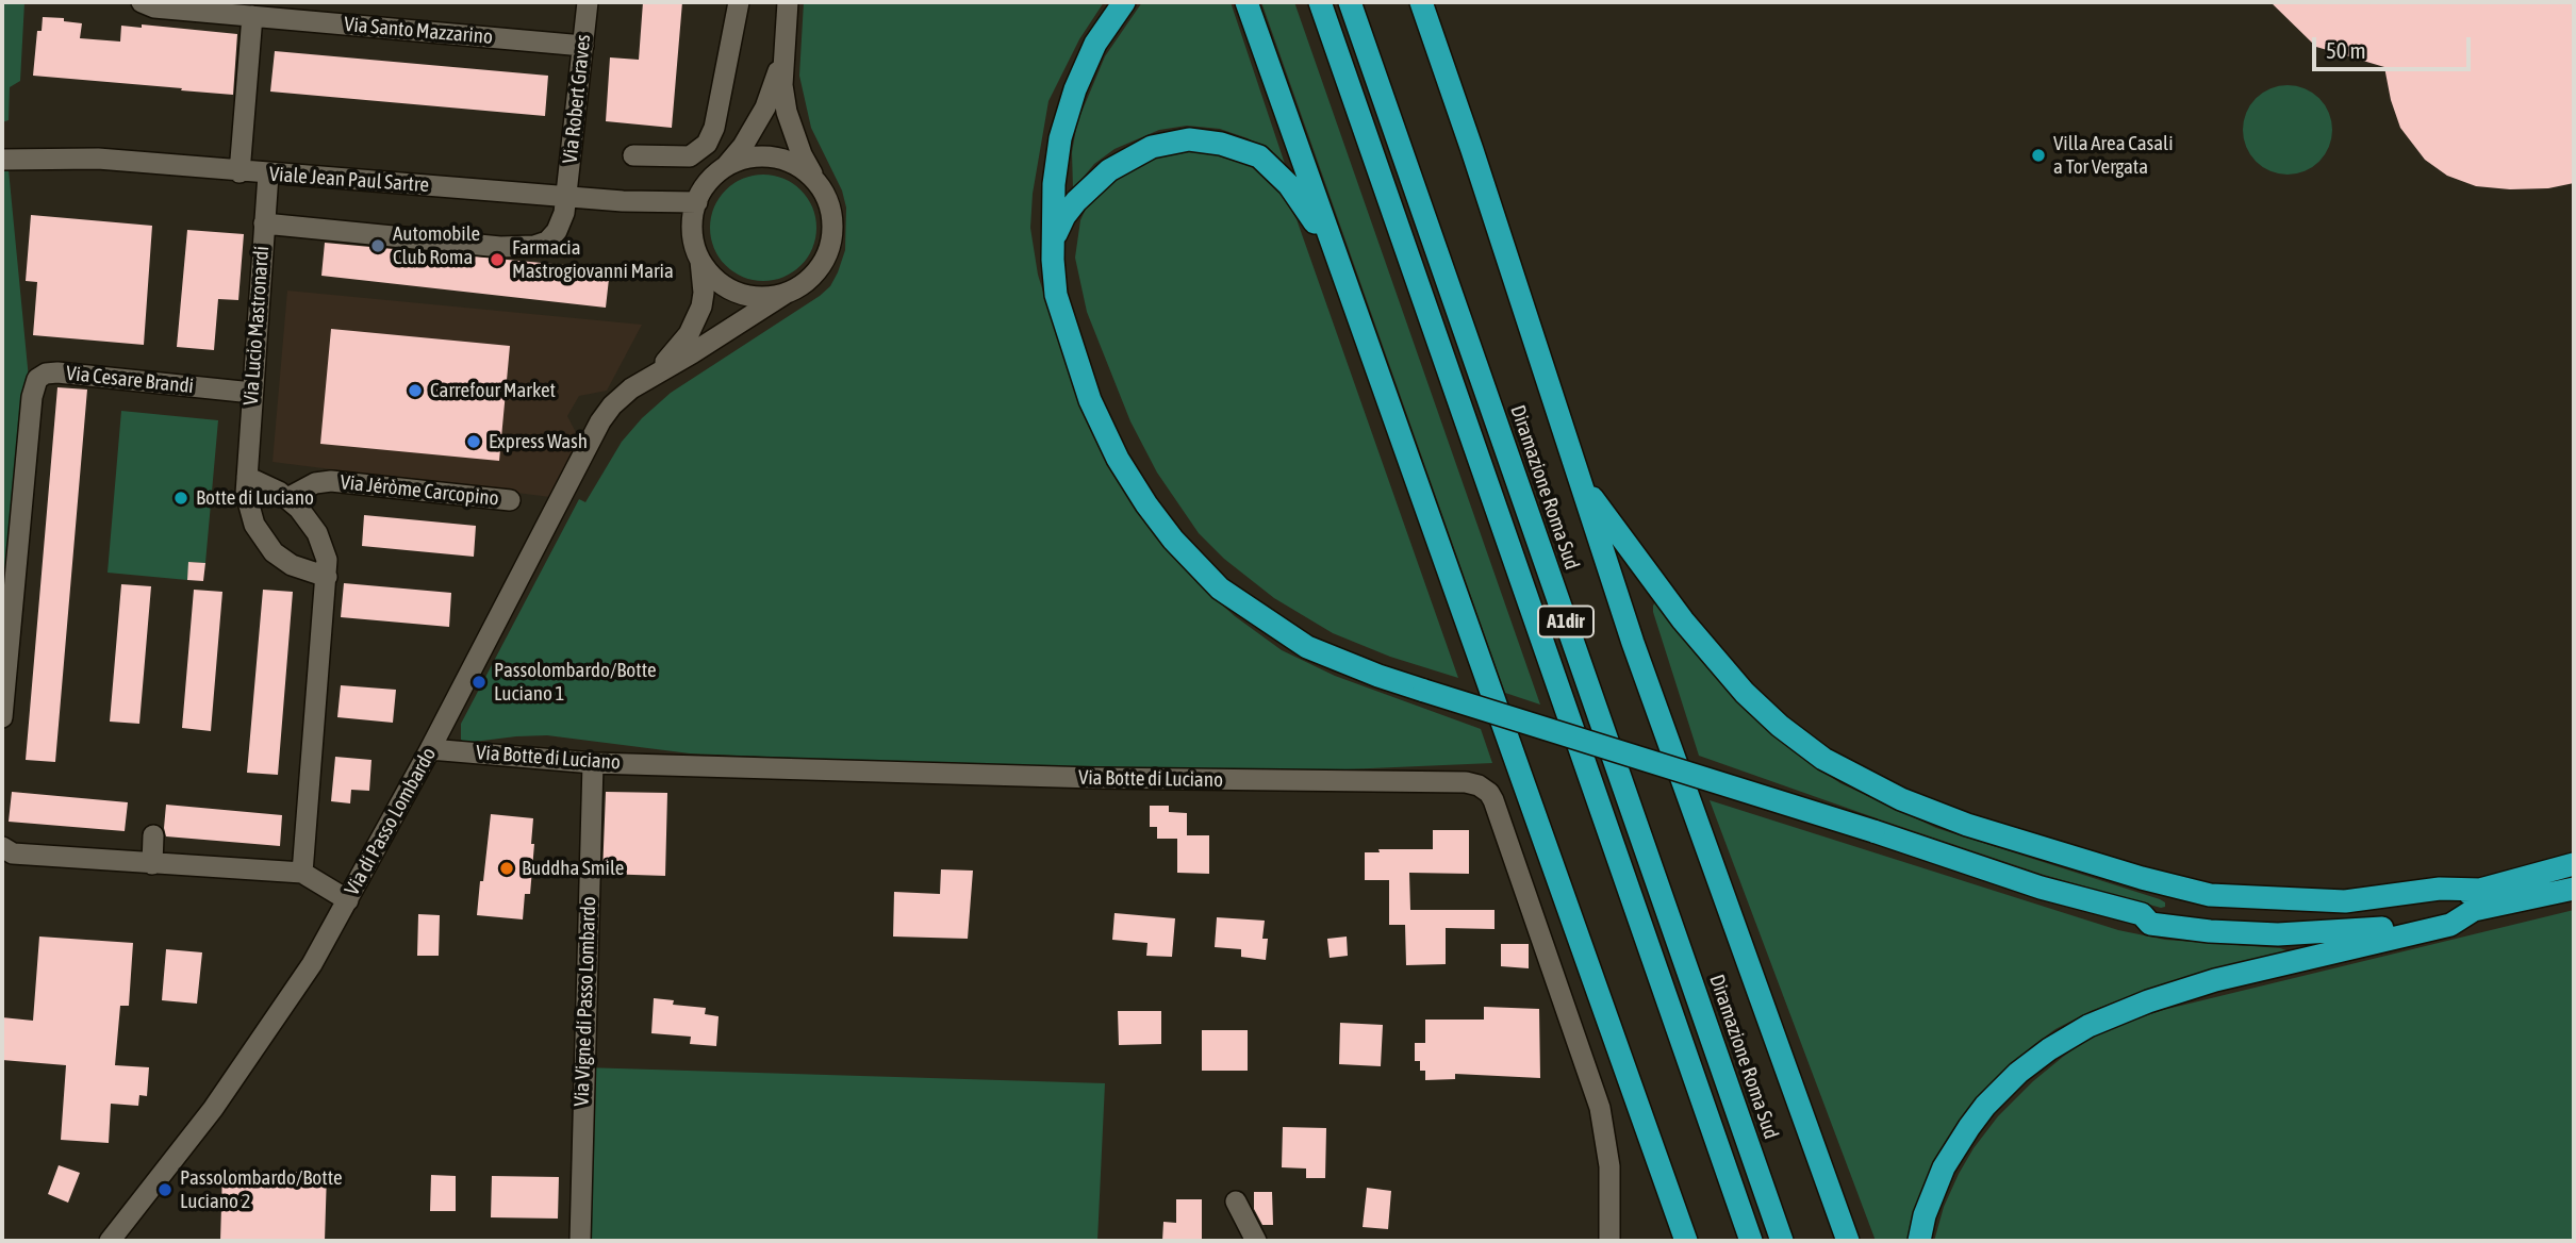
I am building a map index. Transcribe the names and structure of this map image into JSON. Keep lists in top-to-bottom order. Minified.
{"streets":{"highway":["Diramazione Roma Sud","A1dir"],"street":["Via Santo Mazzarino","Via Robert Graves","Viale Jean Paul Sartre","Via Lucio Mastronardi","Via Cesare Brandi","Via Jéròme Carcopino","Via Botte di Luciano","Via di Passo Lombardo","Via Vigne di Passo Lombardo"]},"crossings":[["Via Santo Mazzarino","Via Robert Graves"],["Via Robert Graves","Viale Jean Paul Sartre"],["Via Robert Graves","Via Lucio Mastronardi"],["Viale Jean Paul Sartre","Via Lucio Mastronardi"],["Viale Jean Paul Sartre","Via di Passo Lombardo"],["Via Lucio Mastronardi","Via Cesare Brandi"],["Via Botte di Luciano","Via di Passo Lombardo"],["Via Botte di Luciano","Via Vigne di Passo Lombardo"]],"places":["Villa Area Casali a Tor Vergata","Automobile Club Roma","Farmacia Mastrogiovanni Maria","Carrefour Market","Express Wash","Botte di Luciano","Passolombardo/Botte Luciano 1","Buddha Smile","Passolombardo/Botte Luciano 2"],"scale_bar":"50 m"}
